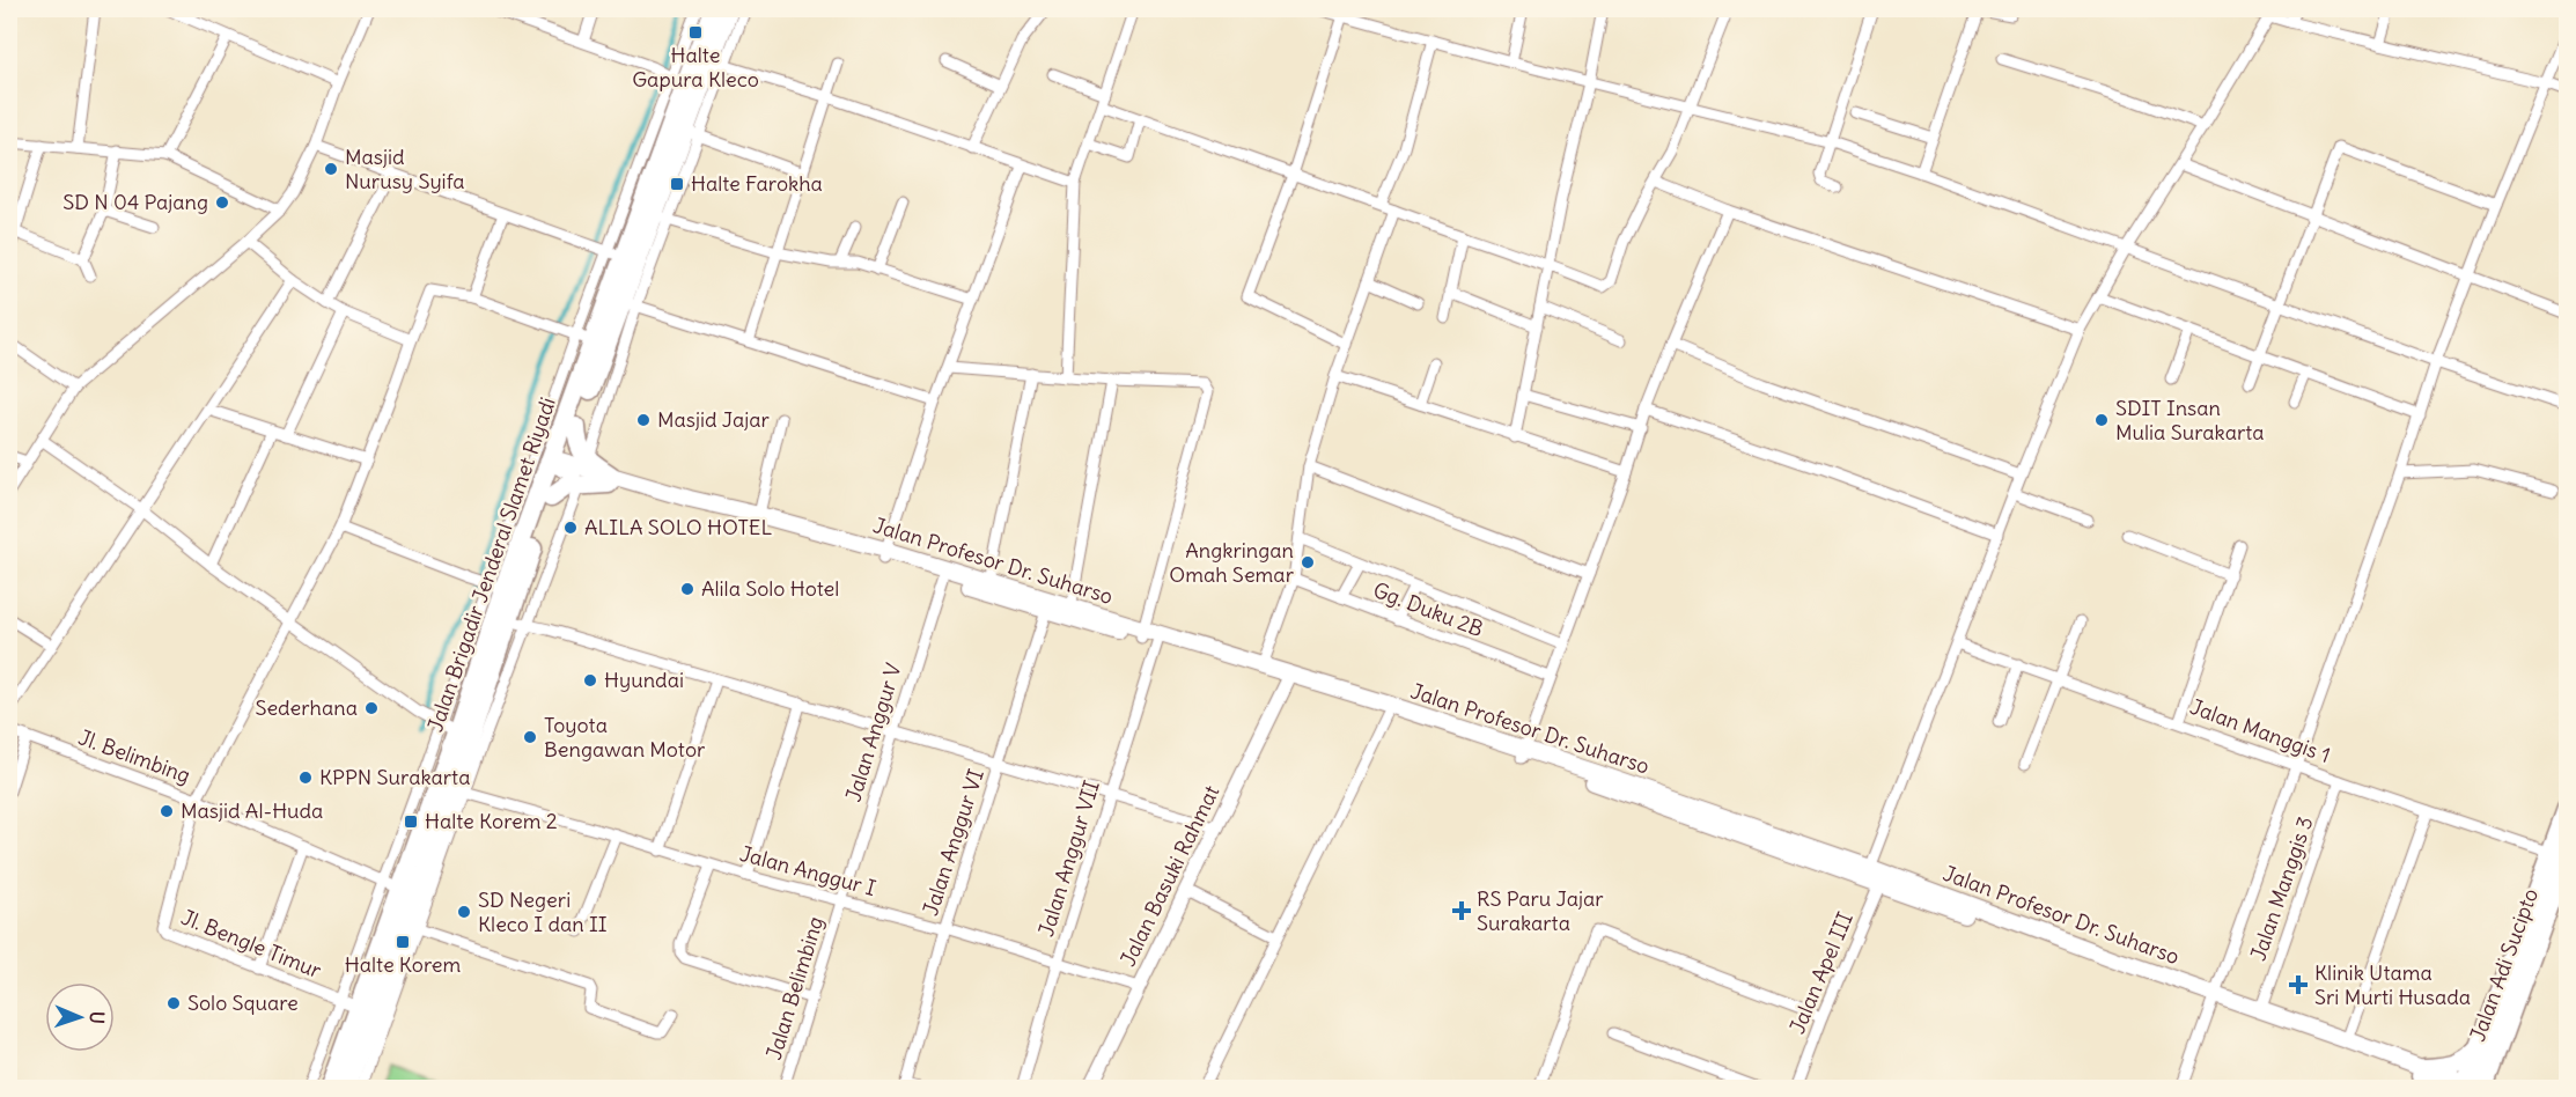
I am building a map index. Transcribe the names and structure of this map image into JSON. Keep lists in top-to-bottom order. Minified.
{"streets":{"highway":["Jalan Brigadir Jenderal Slamet Riyadi","Jalan Adi Sucipto"],"main road":["Jalan Profesor Dr. Suharso"],"street":["Gg. Duku 2B","Jalan Manggis 1","Jalan Anggur V","Jl. Belimbing","Jalan Anggur VI","Jalan Anggur VII","Jalan Anggur I","Jalan Basuki Rahmat","Jalan Manggis 3","Jl. Bengle Timur","Jalan Apel III","Jalan Belimbing"]},"crossings":[["Jalan Profesor Dr. Suharso","Jalan Anggur V"],["Jalan Profesor Dr. Suharso","Jalan Anggur VI"],["Jalan Profesor Dr. Suharso","Jalan Anggur VII"],["Jalan Profesor Dr. Suharso","Jalan Basuki Rahmat"],["Jalan Profesor Dr. Suharso","Jalan Manggis 3"],["Jalan Profesor Dr. Suharso","Jalan Adi Sucipto"],["Jalan Profesor Dr. Suharso","Jalan Apel III"],["Jalan Brigadir Jenderal Slamet Riyadi","Jl. Belimbing"],["Jalan Brigadir Jenderal Slamet Riyadi","Jalan Anggur I"],["Jalan Brigadir Jenderal Slamet Riyadi","Jl. Bengle Timur"],["Jalan Manggis 1","Jalan Manggis 3"],["Jalan Manggis 1","Jalan Adi Sucipto"],["Jalan Manggis 1","Jalan Apel III"],["Jalan Anggur V","Jalan Anggur I"],["Jalan Anggur V","Jalan Belimbing"],["Jl. Belimbing","Jl. Bengle Timur"],["Jalan Anggur VI","Jalan Anggur I"],["Jalan Anggur VII","Jalan Anggur I"],["Jalan Anggur I","Jalan Basuki Rahmat"],["Jalan Anggur I","Jalan Belimbing"]],"places":{"transit":["Halte Gapura Kleco","Halte Farokha","Halte Korem 2","Halte Korem"],"other":["Masjid Nurusy Syifa","SD N 04 Pajang","Masjid Jajar","SDIT Insan Mulia Surakarta","ALILA SOLO HOTEL","Angkringan Omah Semar","Alila Solo Hotel","Hyundai","Sederhana","Toyota Bengawan Motor","KPPN Surakarta","Masjid Al-Huda","SD Negeri Kleco I dan II","Solo Square"],"health":["RS Paru Jajar Surakarta","Klinik Utama Sri Murti Husada"]},"north":"right"}
